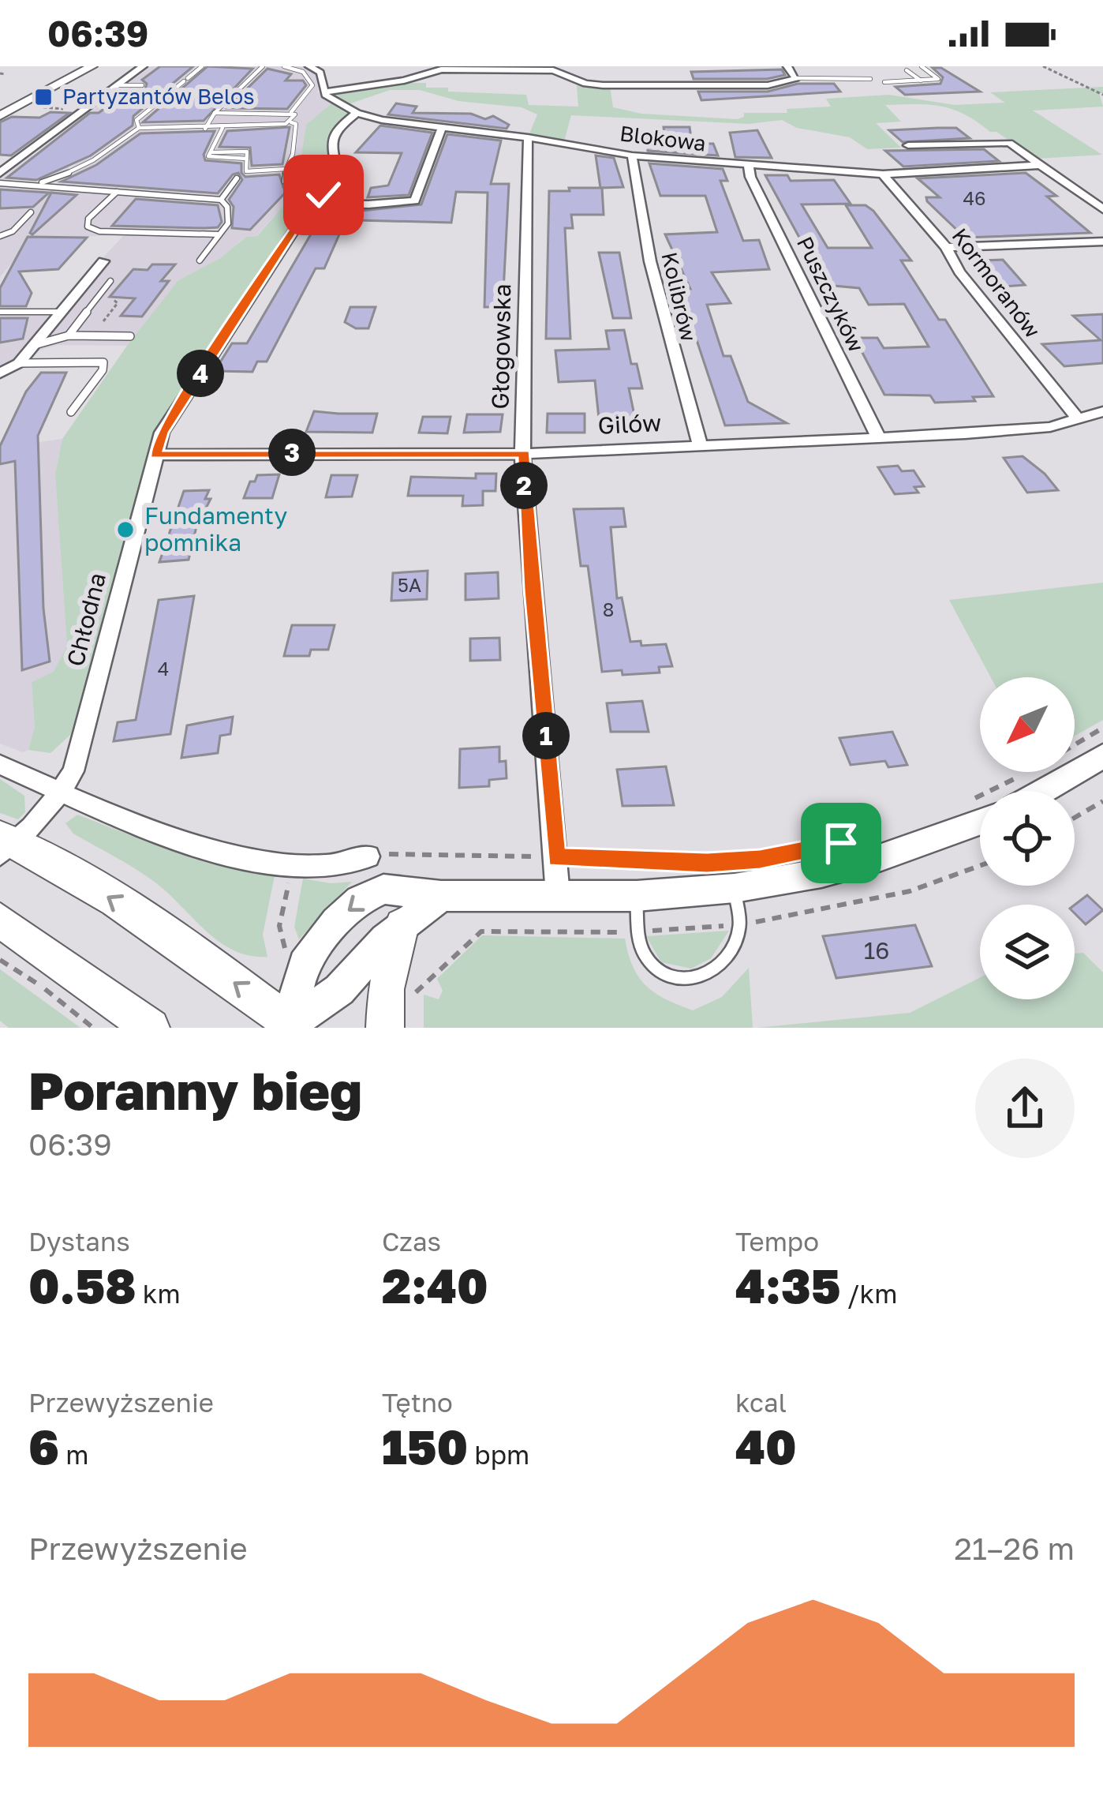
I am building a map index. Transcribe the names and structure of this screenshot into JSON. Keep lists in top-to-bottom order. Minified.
{"streets":{"street":["Blokowa","Kormoranów","Puszczyków","Kolibrów","Głogowska","Gilów","Chłodna"]},"crossings":[["Blokowa","Kormoranów"],["Blokowa","Puszczyków"],["Blokowa","Kolibrów"],["Blokowa","Głogowska"],["Blokowa","Chłodna"],["Kormoranów","Gilów"],["Puszczyków","Gilów"],["Kolibrów","Gilów"],["Głogowska","Gilów"],["Gilów","Chłodna"]],"places":{"transit":["Partyzantów Belos"],"other":["Fundamenty pomnika"]},"house_numbers":["46","5A","8","4","16"],"north":"bottom left","page":{"status":"06:39","pins":["4","3","2","1"],"heading":["Poranny bieg","06:39"],"stats":[["Dystans","0.58 km"],["Czas","2:40"],["Tempo","4:35 /km"],["Przewyższenie","6 m"],["Tętno","150 bpm"],["kcal","40"]],"chart":["Przewyższenie","21–26 m"]}}
